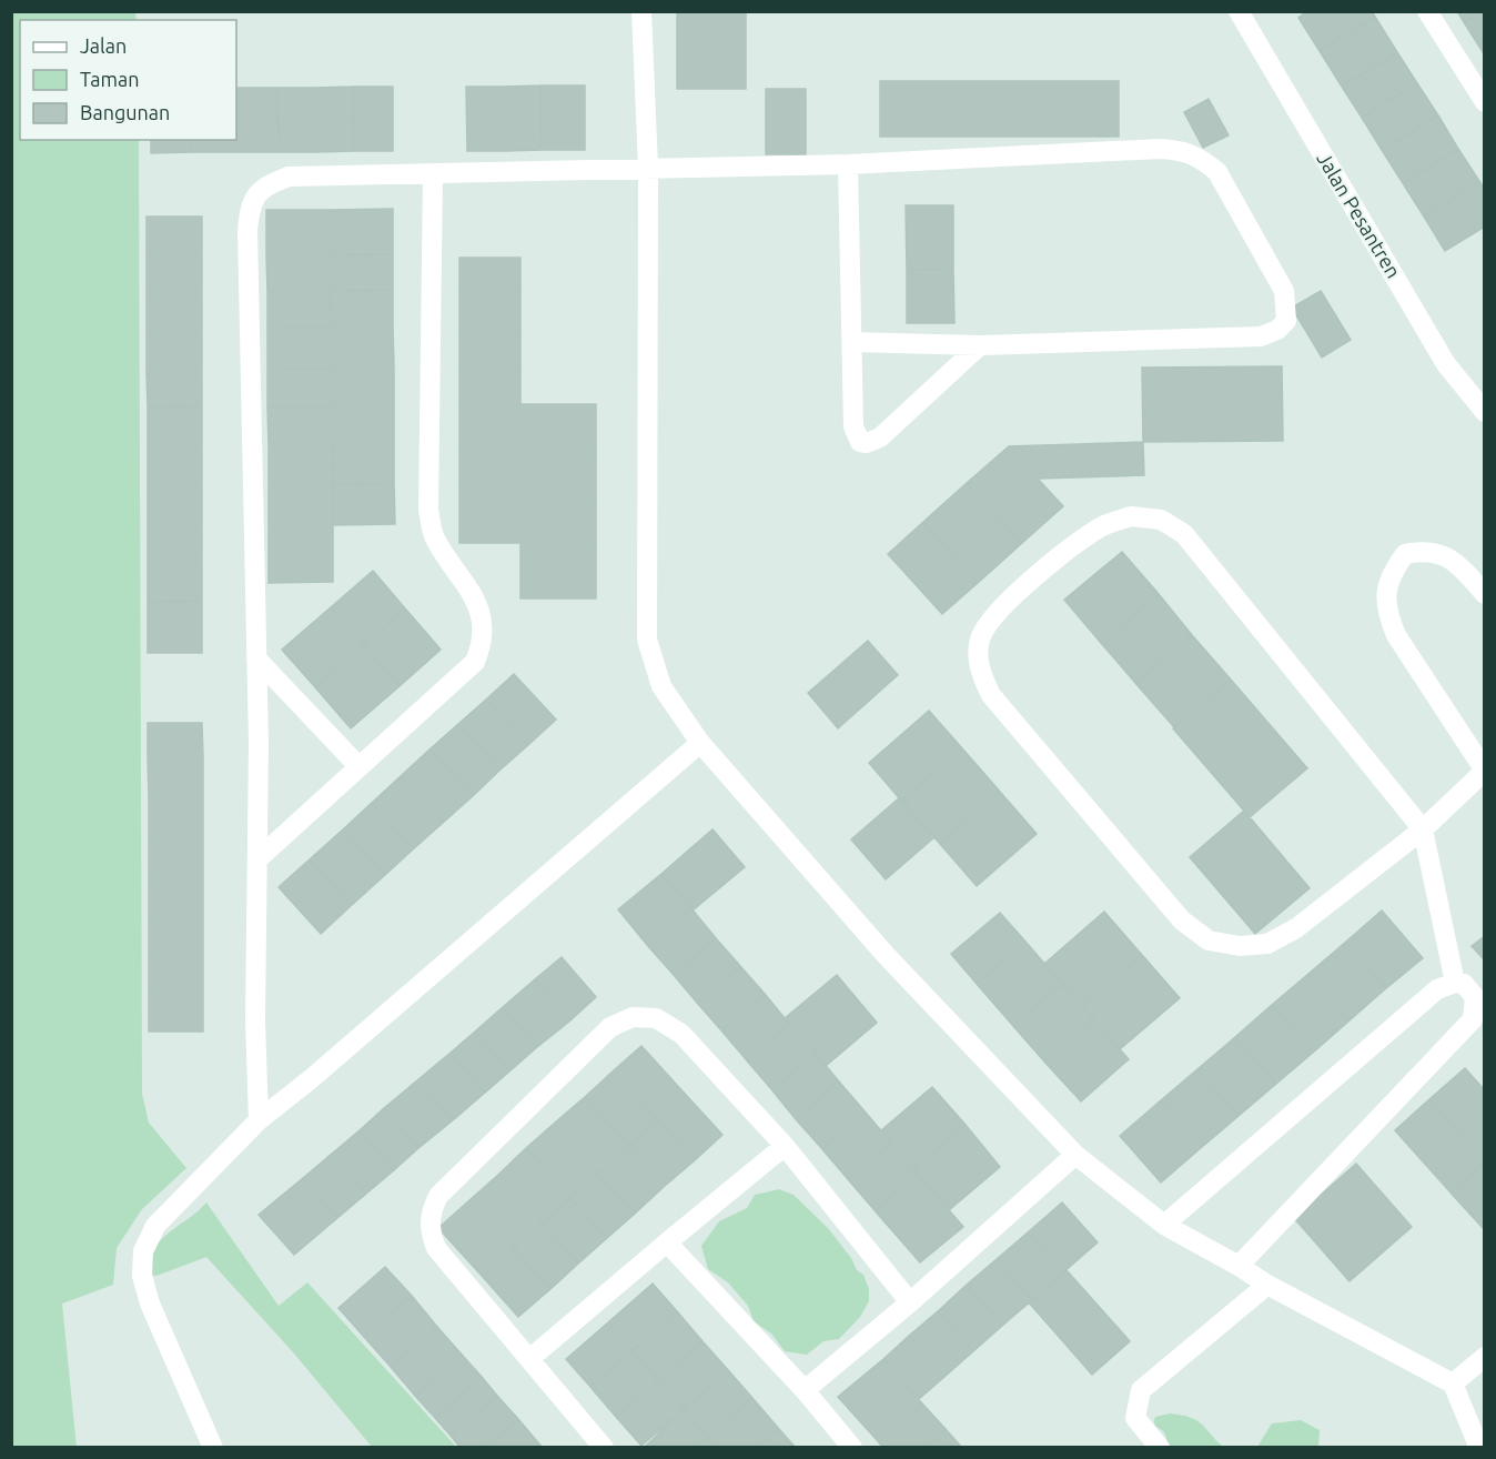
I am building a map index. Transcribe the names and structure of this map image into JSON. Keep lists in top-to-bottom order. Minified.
{"streets":{"street":["Jalan Pesantren"]},"legend":["Jalan","Taman","Bangunan"]}
